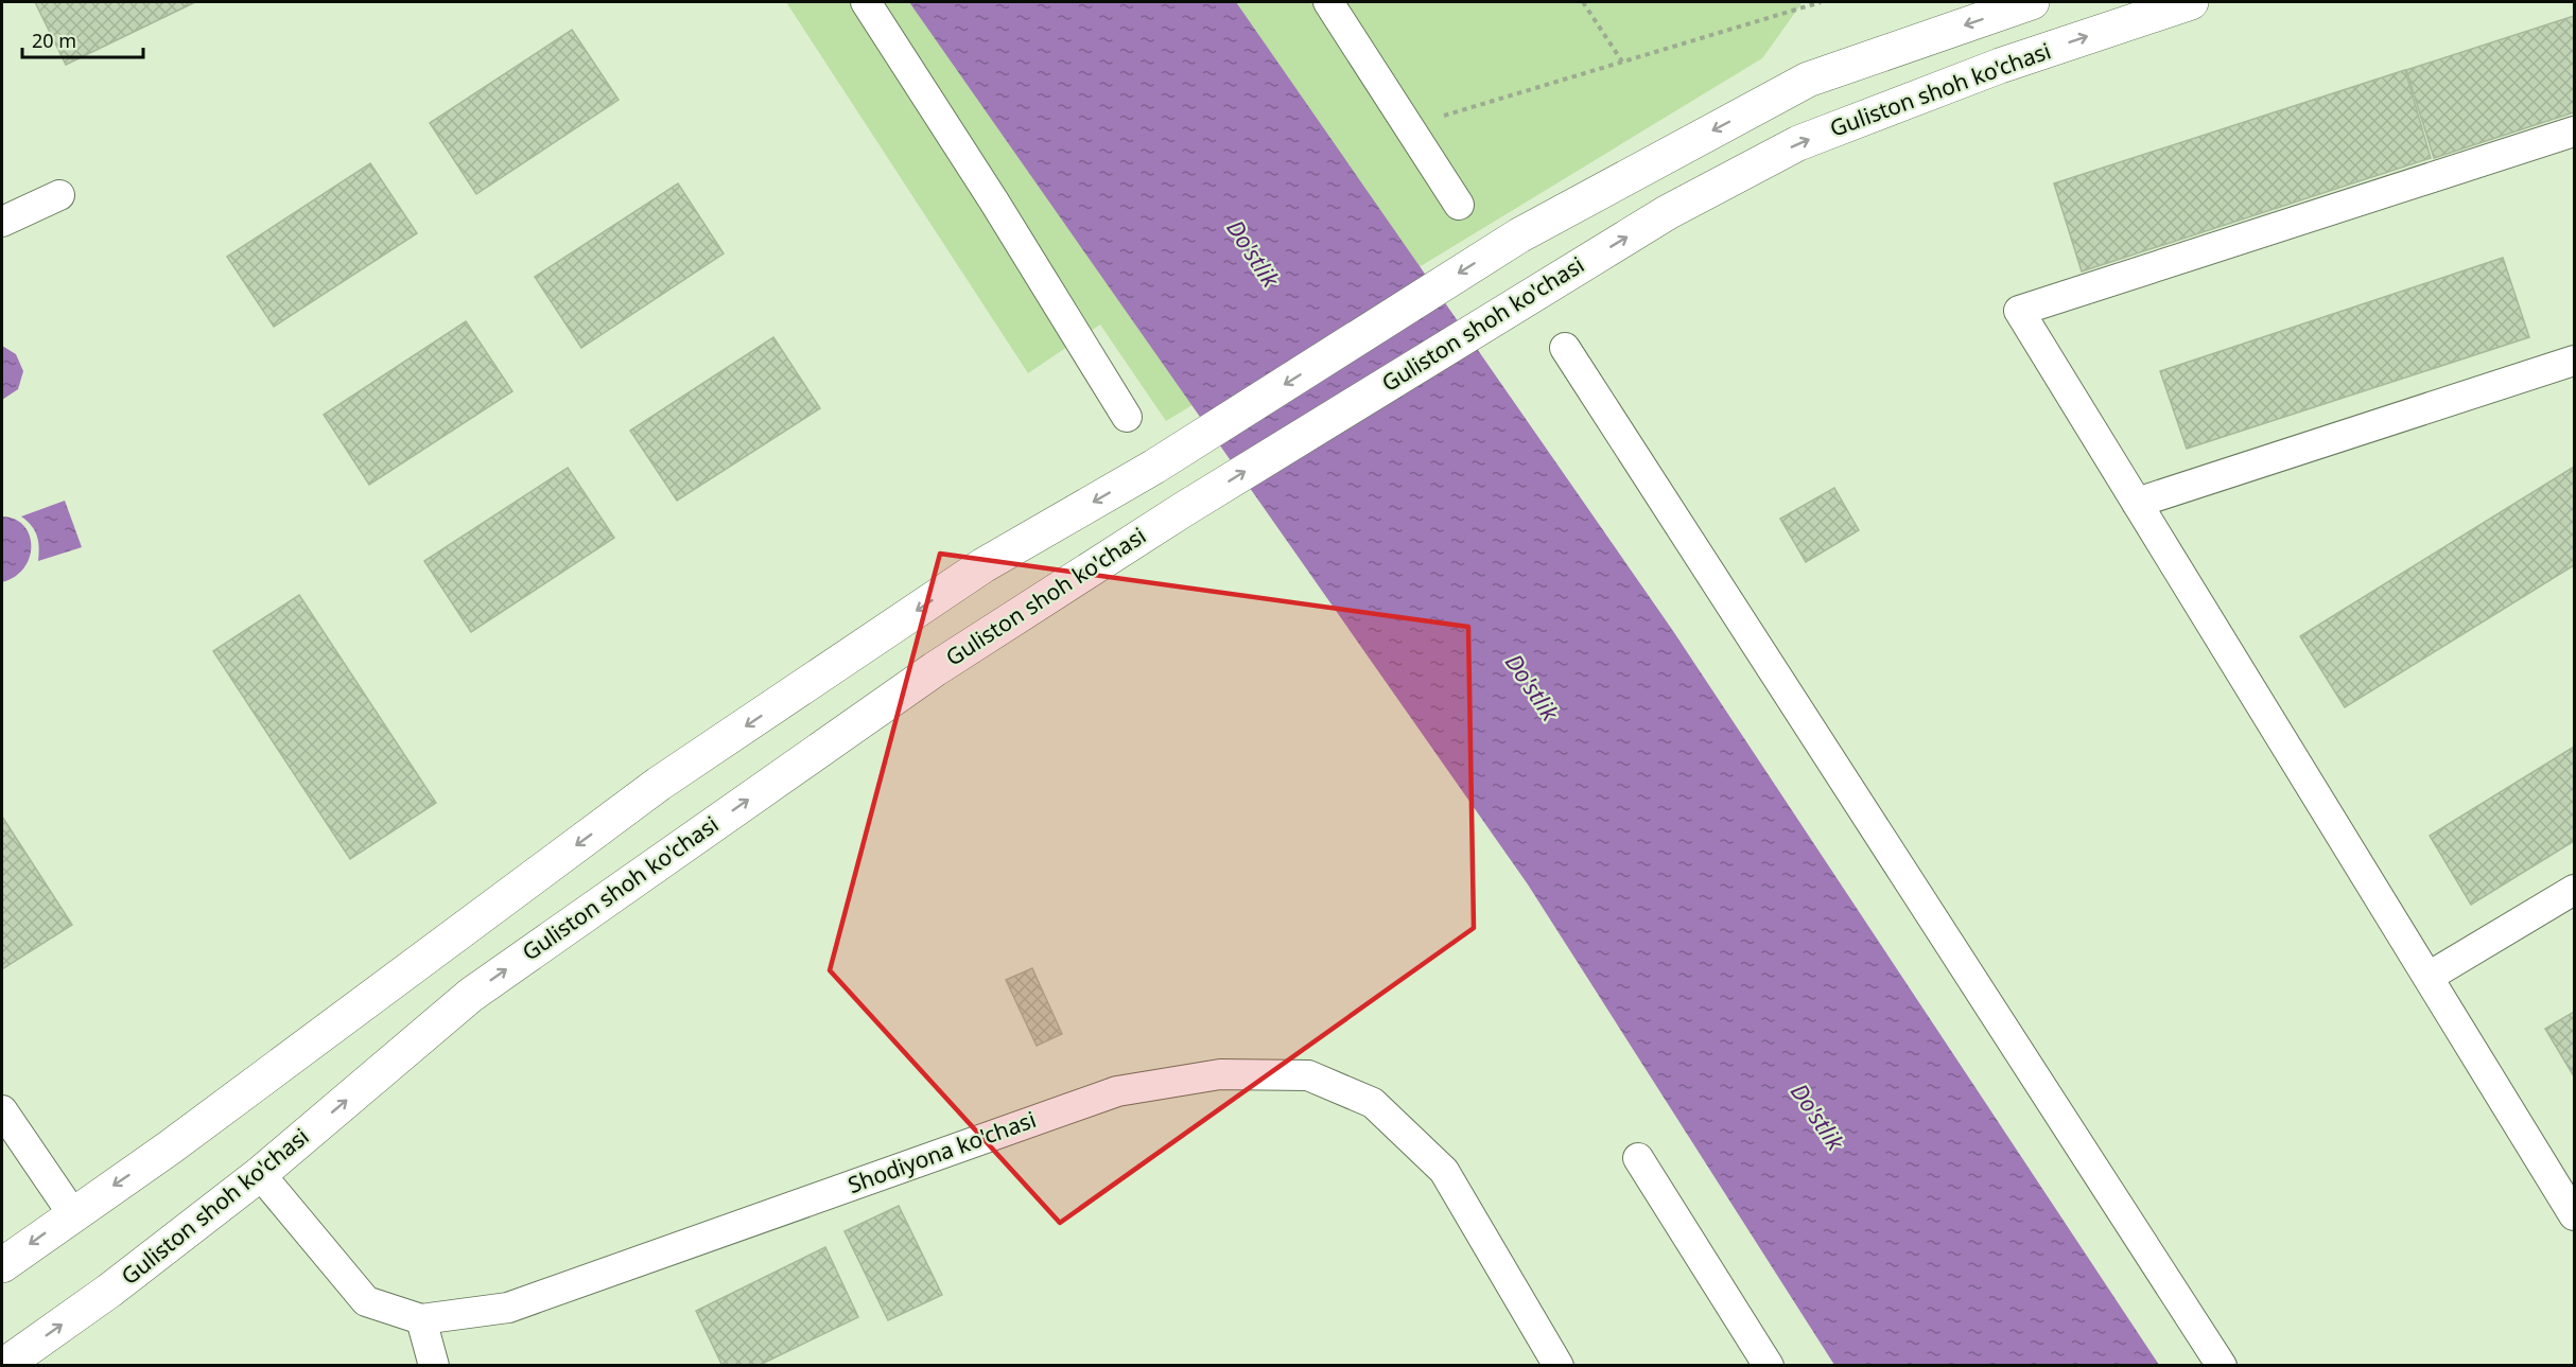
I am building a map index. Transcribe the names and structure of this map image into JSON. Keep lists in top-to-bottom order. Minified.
{"streets":{"main road":["Guliston shoh ko'chasi"],"street":["Shodiyona ko'chasi"]},"crossings":[["Guliston shoh ko'chasi","Shodiyona ko'chasi"]],"water":["Do'stlik"],"scale_bar":"20 m"}
